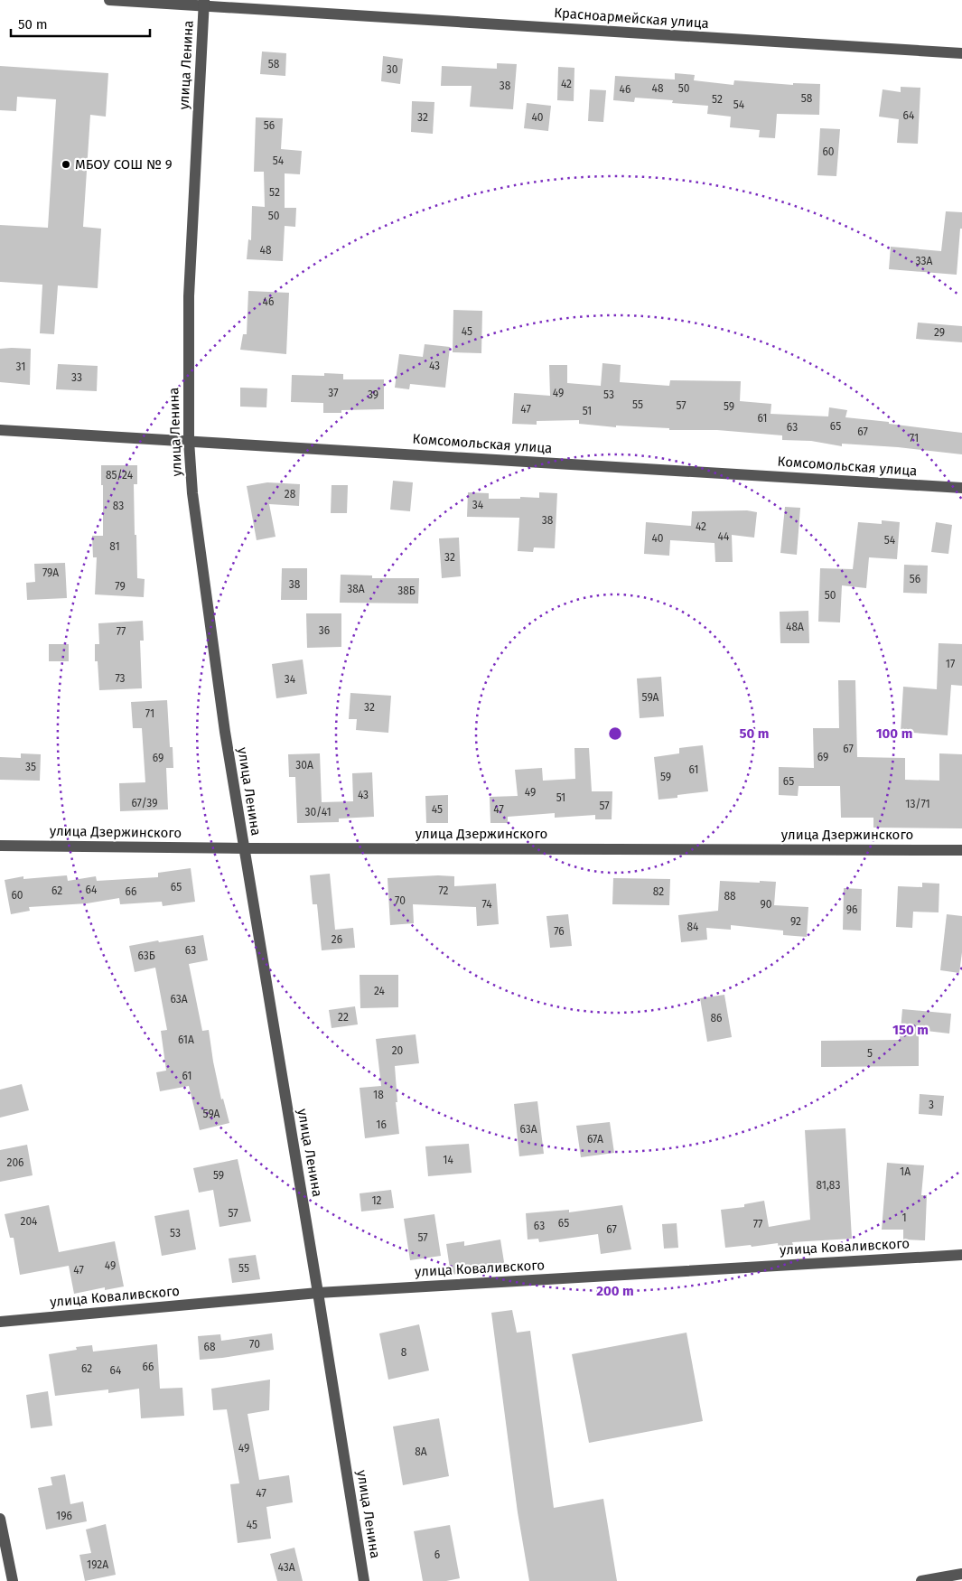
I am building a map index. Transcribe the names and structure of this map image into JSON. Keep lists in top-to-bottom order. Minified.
{"streets":{"street":["Красноармейская улица","улица Ленина","Комсомольская улица","улица Дзержинского","улица Коваливского"]},"crossings":[["Красноармейская улица","улица Ленина"],["улица Ленина","Комсомольская улица"],["улица Ленина","улица Дзержинского"],["улица Ленина","улица Коваливского"]],"places":["МБОУ СОШ № 9"],"house_numbers":["58","30","42","38","48","50","46","58","52","54","64","32","40","56","60","54","52","50","48","33А","46","45","29","43","31","33","37","49","39","53","55","57","59","47","51","61","65","63","67","71","85/24","28","34","83","38","42","44","40","54","81","32","79А","56","38","79","38А","38Б","50","48А","36","77","17","73","34","59А","32","71","67","69","69","30А","35","61","59","65","49","43","51","67/39","13/71","57","45","47","30/41","65","64","62","72","66","82","60","88","70","74","90","96","92","84","76","26","63","63Б","24","63А","22","86","61А","20","5","61","18","3","59А","16","63А","67А","14","206","1А","59","81,83","12","57","1","204","65","77","63","67","53","57","49","55","47","70","68","8","66","62","64","49","8А","47","196","45","6","192А","43А"],"scale_bar":"50 m","rings":["50 m","100 m","150 m","200 m"]}
